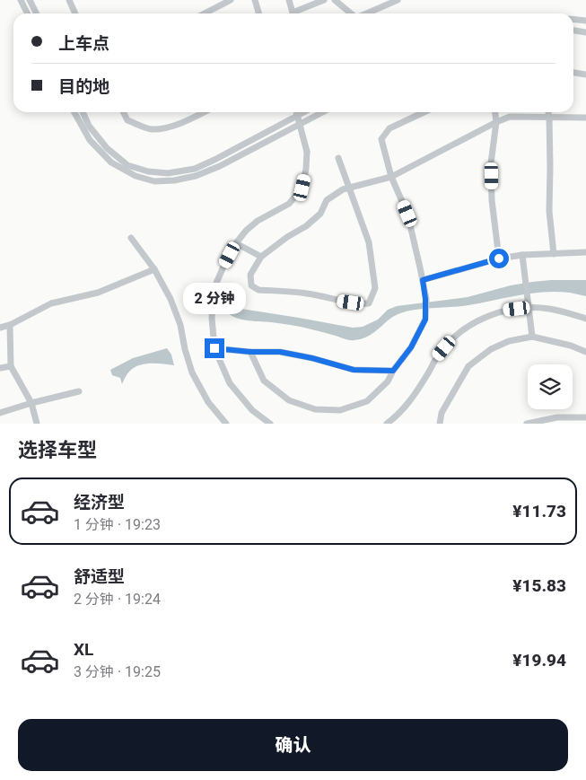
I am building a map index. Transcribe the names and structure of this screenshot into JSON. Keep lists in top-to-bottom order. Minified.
{"page":{"banner":["上车点","目的地"],"bubble":"2 分钟","heading":"选择车型","list":[{"name":"经济型","note":"1 分钟 · 19:23","value":"¥11.73"},{"name":"舒适型","note":"2 分钟 · 19:24","value":"¥15.83"},{"name":"XL","note":"3 分钟 · 19:25","value":"¥19.94"}],"buttons":"确认"}}
